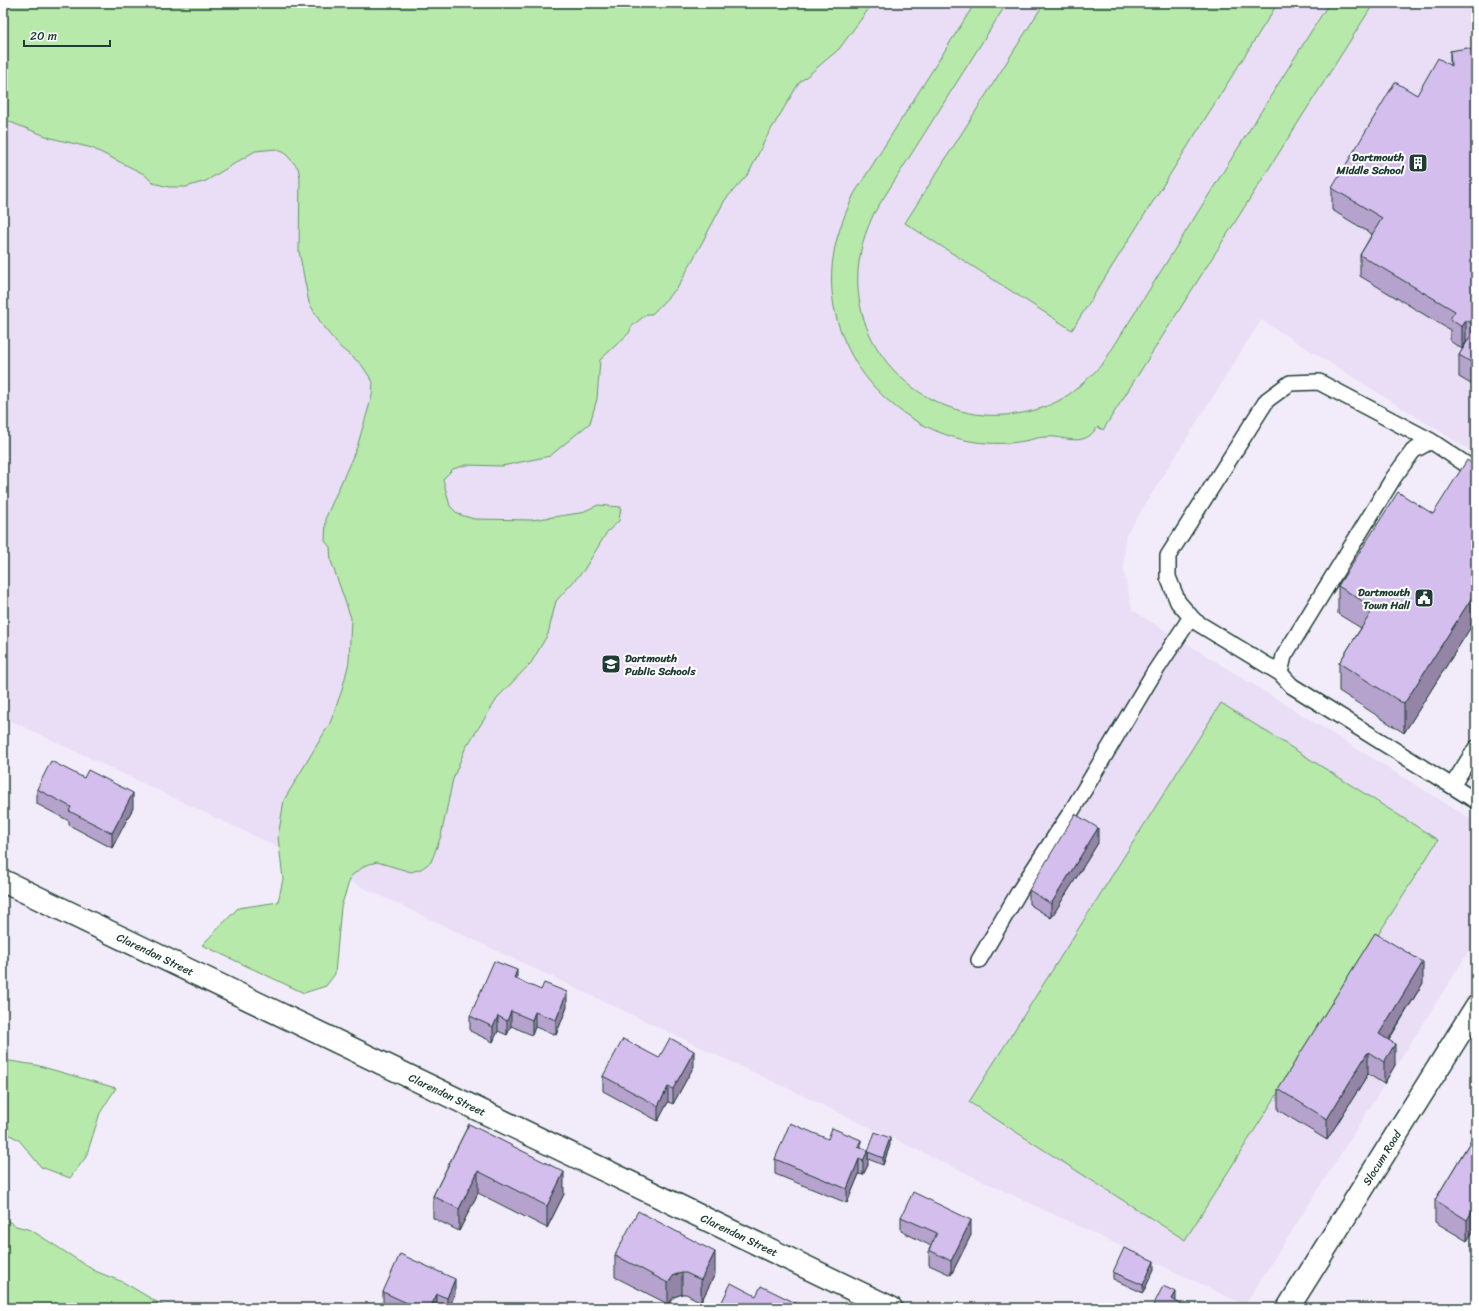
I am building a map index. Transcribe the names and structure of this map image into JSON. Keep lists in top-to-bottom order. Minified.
{"streets":{"street":["Clarendon Street","Slocum Road"]},"places":{"building":["Dartmouth Middle School"],"public building":["Dartmouth Town Hall"],"school or university":["Dartmouth Public Schools"]},"scale_bar":"20 m"}
